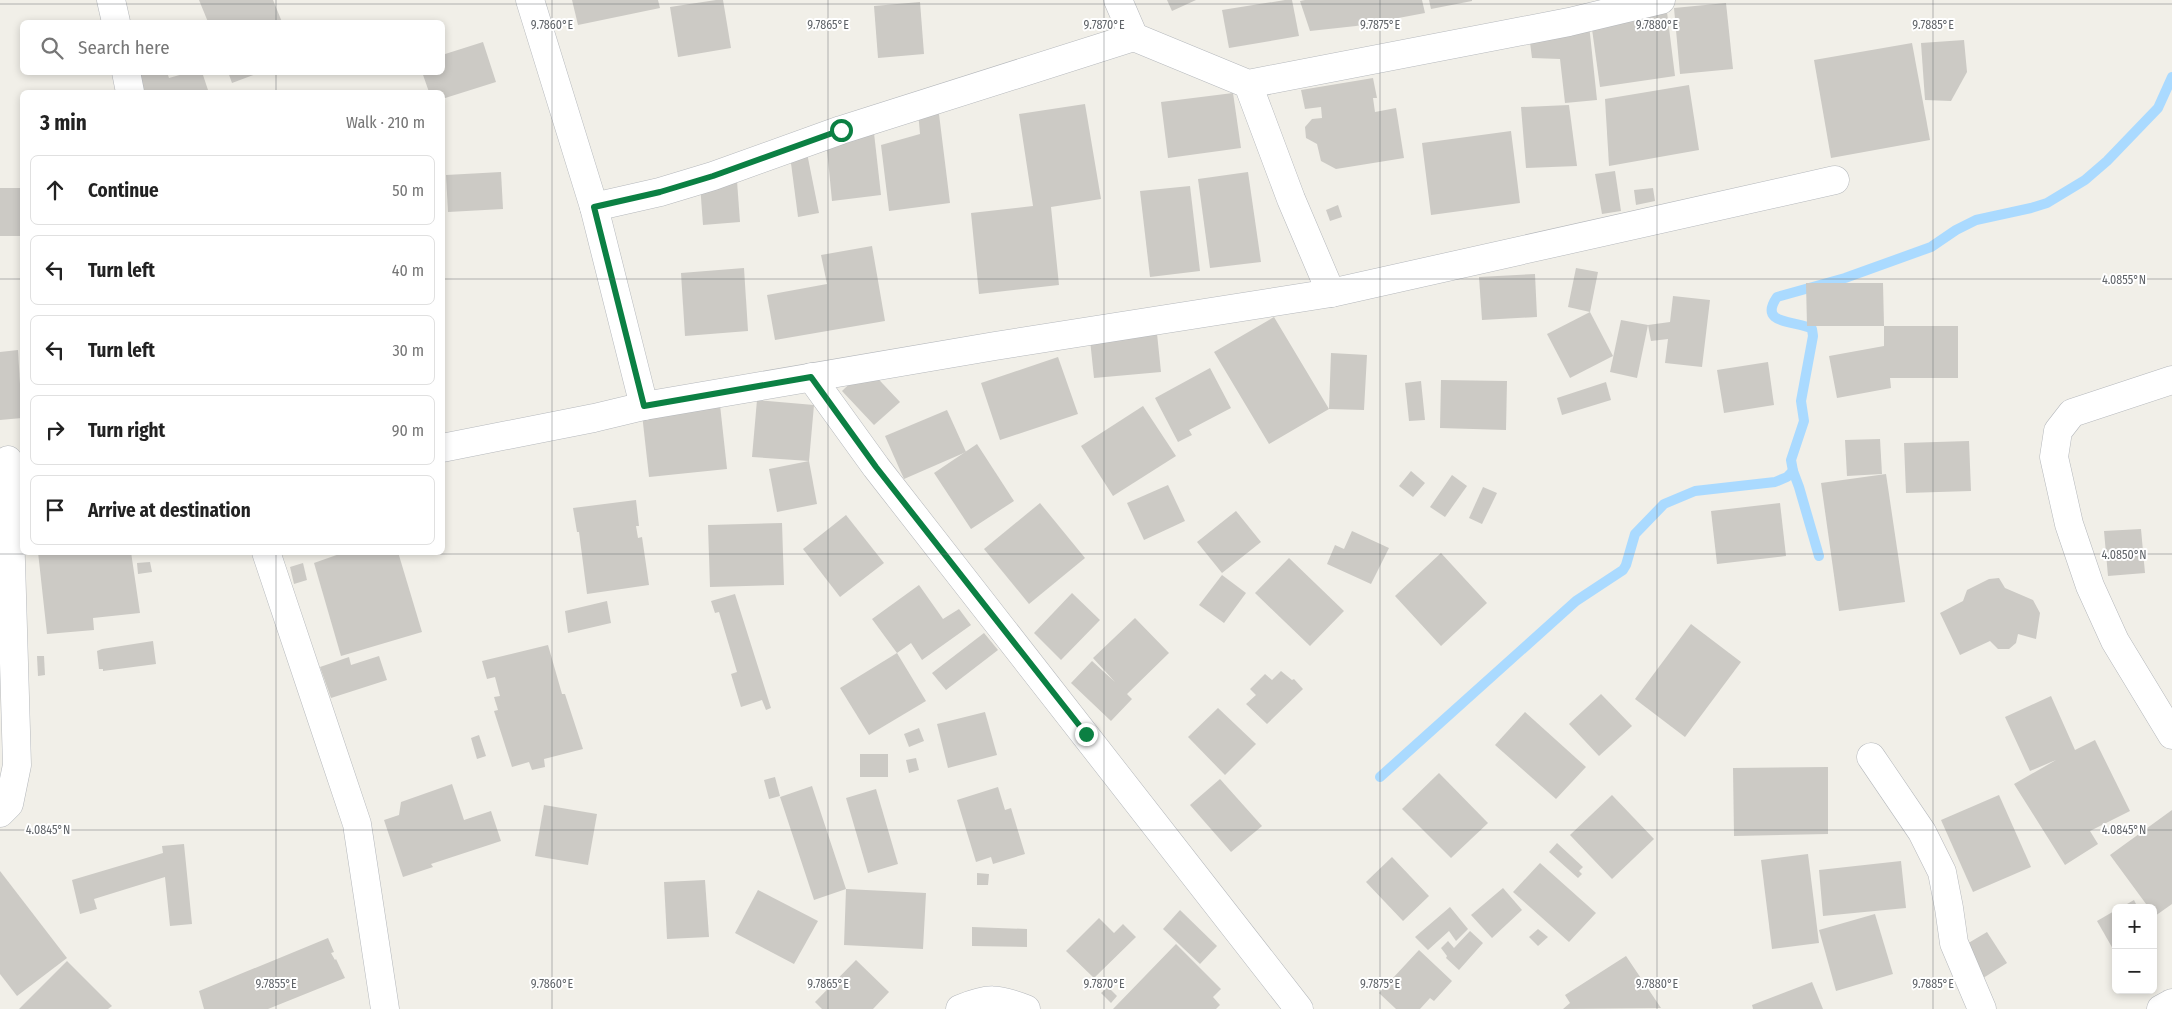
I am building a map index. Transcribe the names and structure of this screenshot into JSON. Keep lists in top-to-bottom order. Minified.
{"page":{"search":"Search here","heading":["3 min","Walk · 210 m"],"list":[["Continue","50 m"],["Turn left","40 m"],["Turn left","30 m"],["Turn right","90 m"],"Arrive at destination"],"map_buttons":["+","−"]},"coordinates":["9.7860°E","9.7865°E","9.7870°E","9.7875°E","9.7880°E","9.7885°E","4.0855°N","4.0850°N","4.0845°N","9.7855°E"]}
